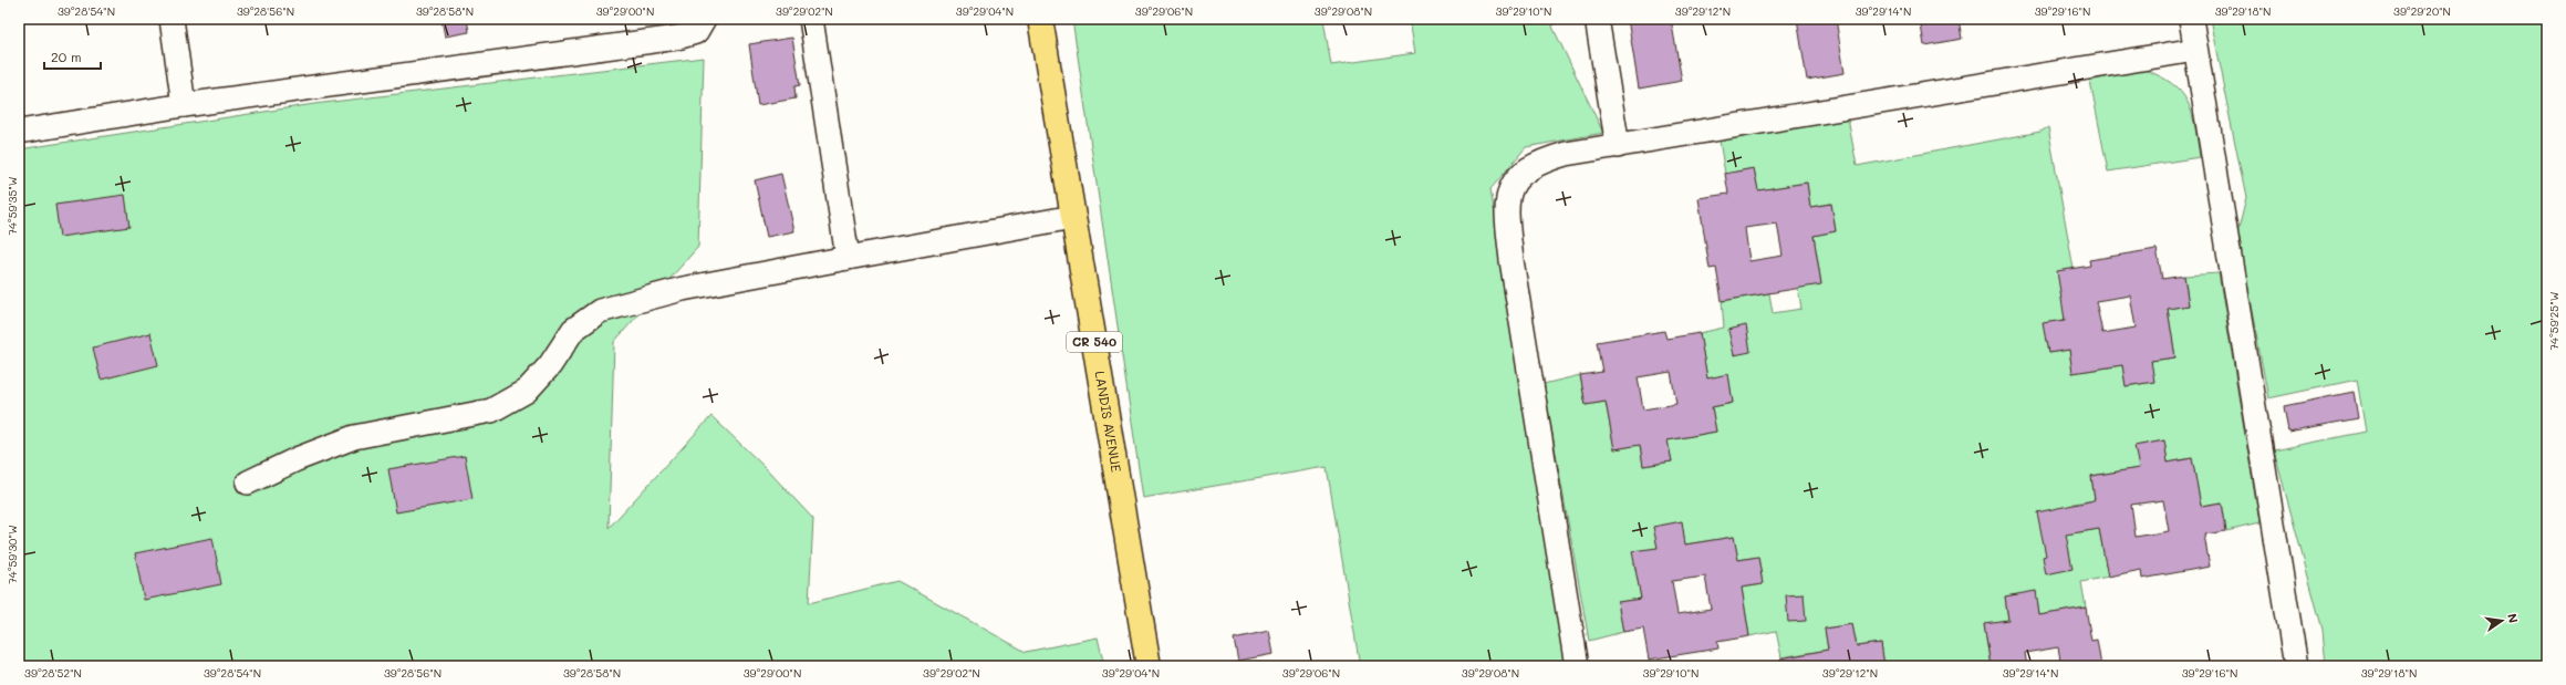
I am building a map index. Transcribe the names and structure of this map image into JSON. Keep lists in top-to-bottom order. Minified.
{"streets":{"main road":["CR 540","LANDIS AVENUE"]},"scale_bar":"20 m","north":"right","coordinates":["39°28'54\"N","39°28'56\"N","39°28'58\"N","39°29'00\"N","39°29'02\"N","39°29'04\"N","39°29'06\"N","39°29'08\"N","39°29'10\"N","39°29'12\"N","39°29'14\"N","39°29'16\"N","39°29'18\"N","39°29'20\"N","74°59'35\"W","74°59'25\"W","74°59'30\"W","39°28'52\"N"]}
